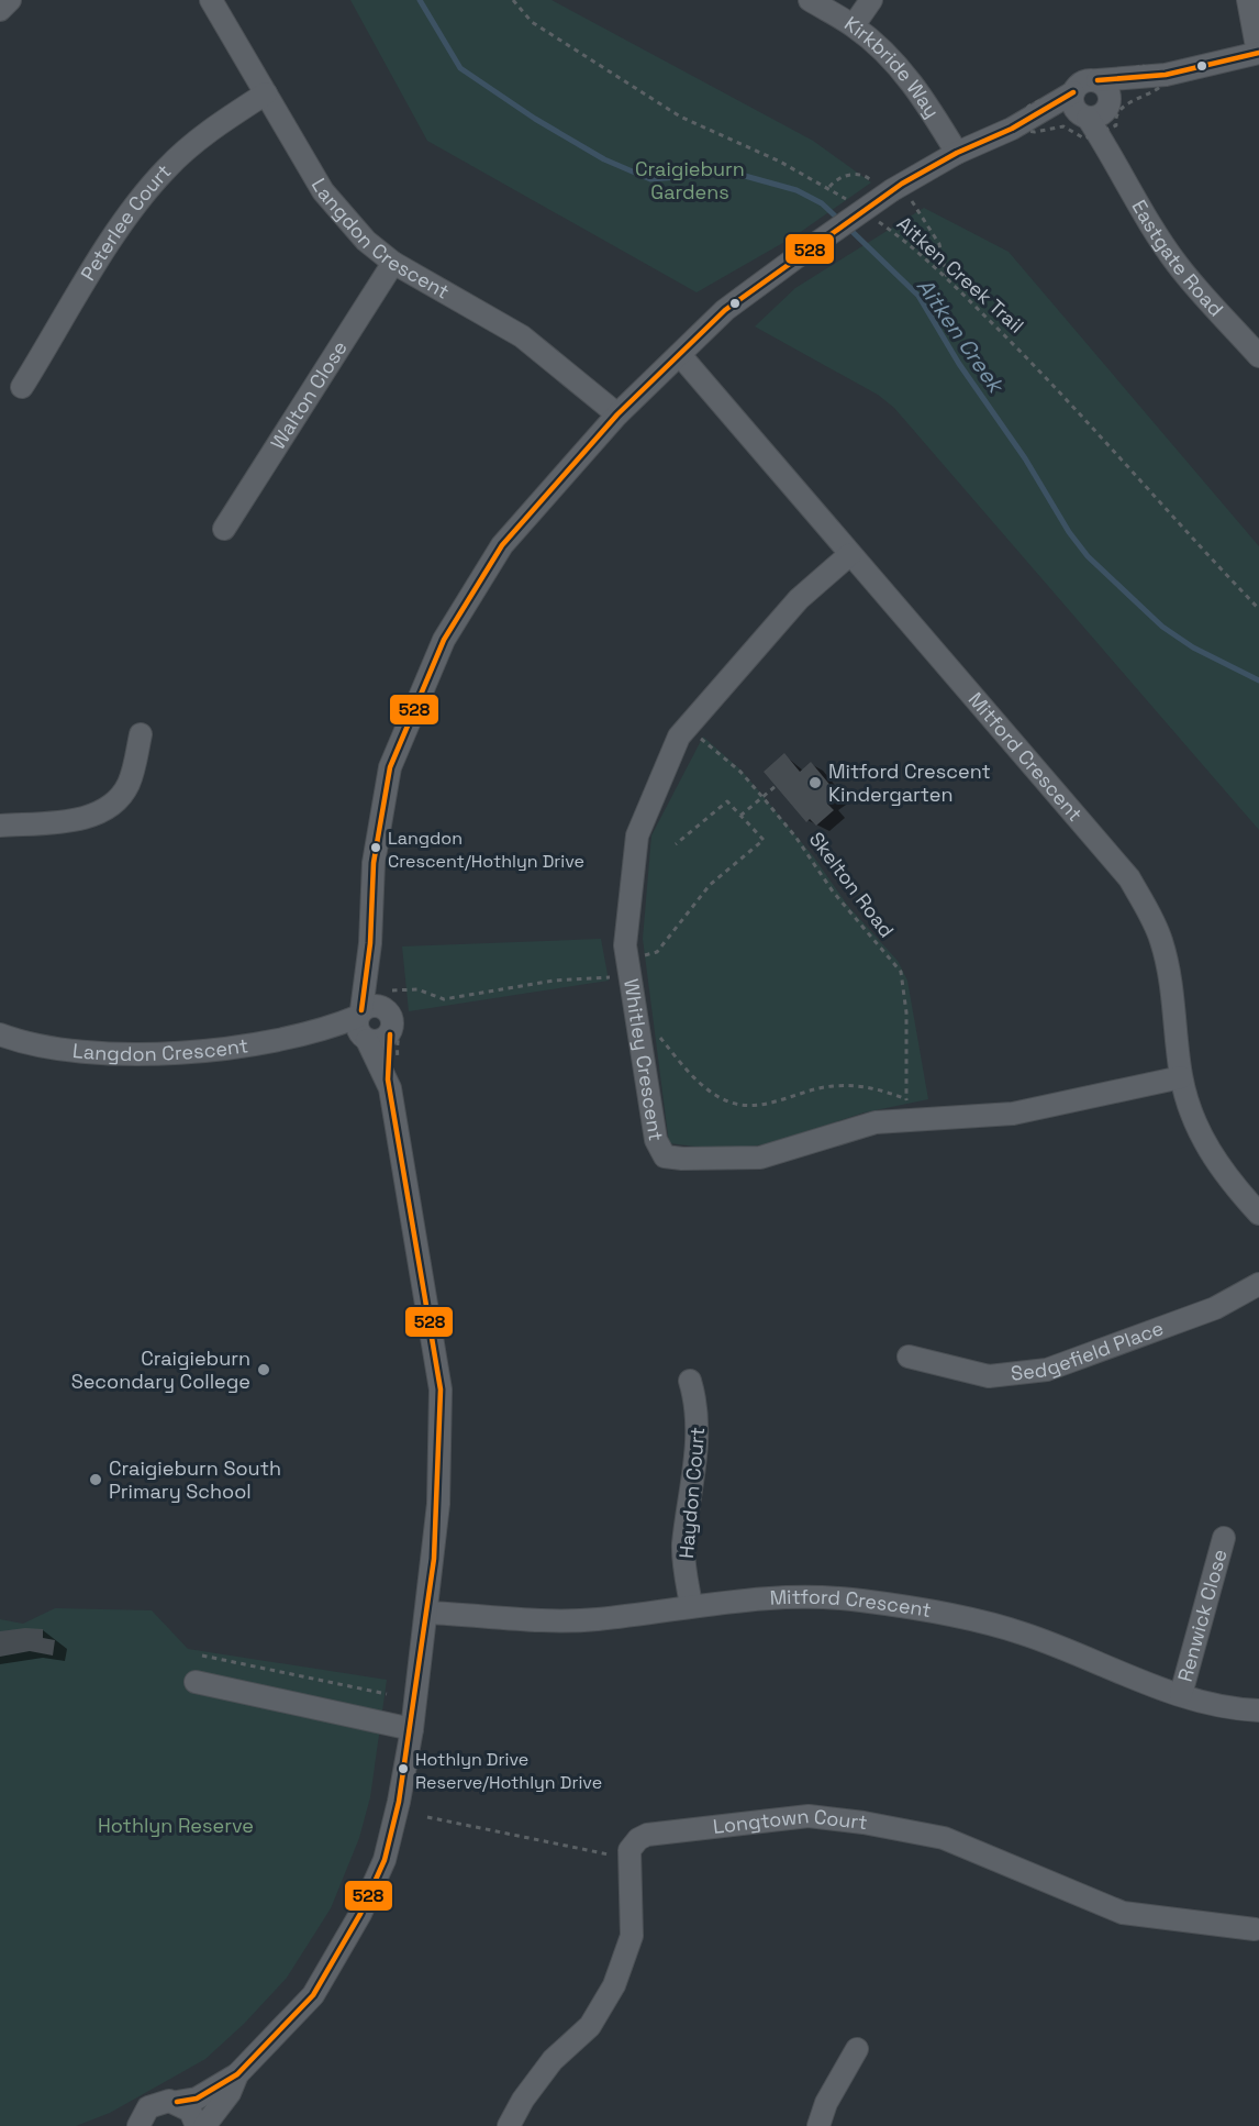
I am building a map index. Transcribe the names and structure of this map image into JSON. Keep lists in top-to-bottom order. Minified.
{"streets":{"street":["Kirkbride Way","Peterlee Court","Langdon Crescent","Eastgate Road","Walton Close","Mitford Crescent","Whitley Crescent","Sedgefield Place","Haydon Court","Renwick Close","Longtown Court"],"path":["Aitken Creek Trail","Skelton Road"]},"crossings":[["Peterlee Court","Langdon Crescent"],["Langdon Crescent","Walton Close"],["Mitford Crescent","Whitley Crescent"],["Mitford Crescent","Haydon Court"],["Mitford Crescent","Renwick Close"],["Skelton Road","Whitley Crescent"]],"water":["Aitken Creek"],"parks":["Craigieburn Gardens","Hothlyn Reserve"],"places":["Mitford Crescent Kindergarten","Langdon Crescent/Hothlyn Drive","Craigieburn Secondary College","Craigieburn South Primary School","Hothlyn Drive Reserve/Hothlyn Drive"],"lines":["transit line 528"]}
